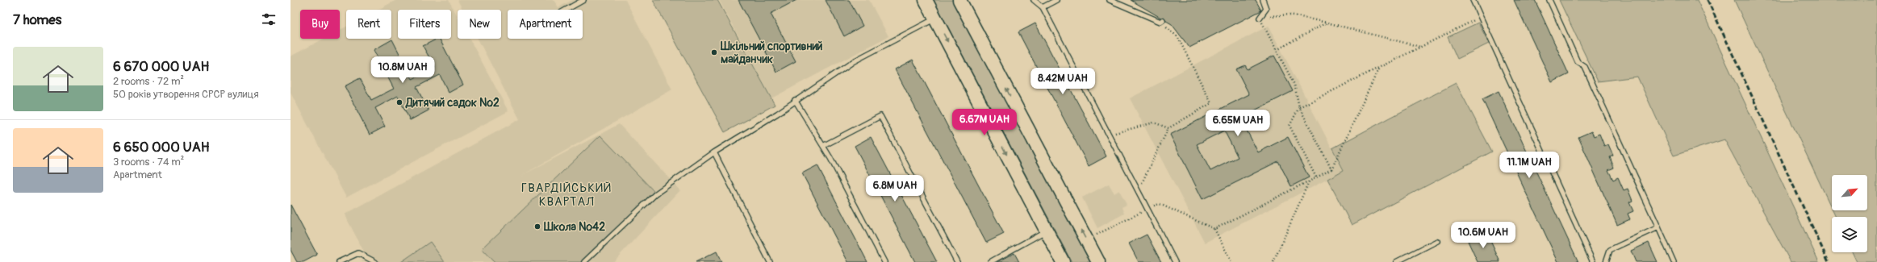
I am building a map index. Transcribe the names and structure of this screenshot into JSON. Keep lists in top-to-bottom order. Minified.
{"districts":["ГВАРДІЙСЬКИЙ КВАРТАЛ"],"places":["Шкільний спортивний майданчик","Дитячий садок №2","Школа №42"],"north":"top right","page":{"heading":"7 homes","chip":["Buy","Rent","Filters","New","Apartment"],"list":[{"name":"6 670 000 UAH","note":"2 rooms · 72 m² · 50 років утворення СРСР вулиця"},{"name":"6 650 000 UAH","note":"3 rooms · 74 m² · Apartment"}],"price":["10.8M UAH","8.42M UAH","6.67M UAH","6.65M UAH","11.1M UAH","6.8M UAH","10.6M UAH"]}}
